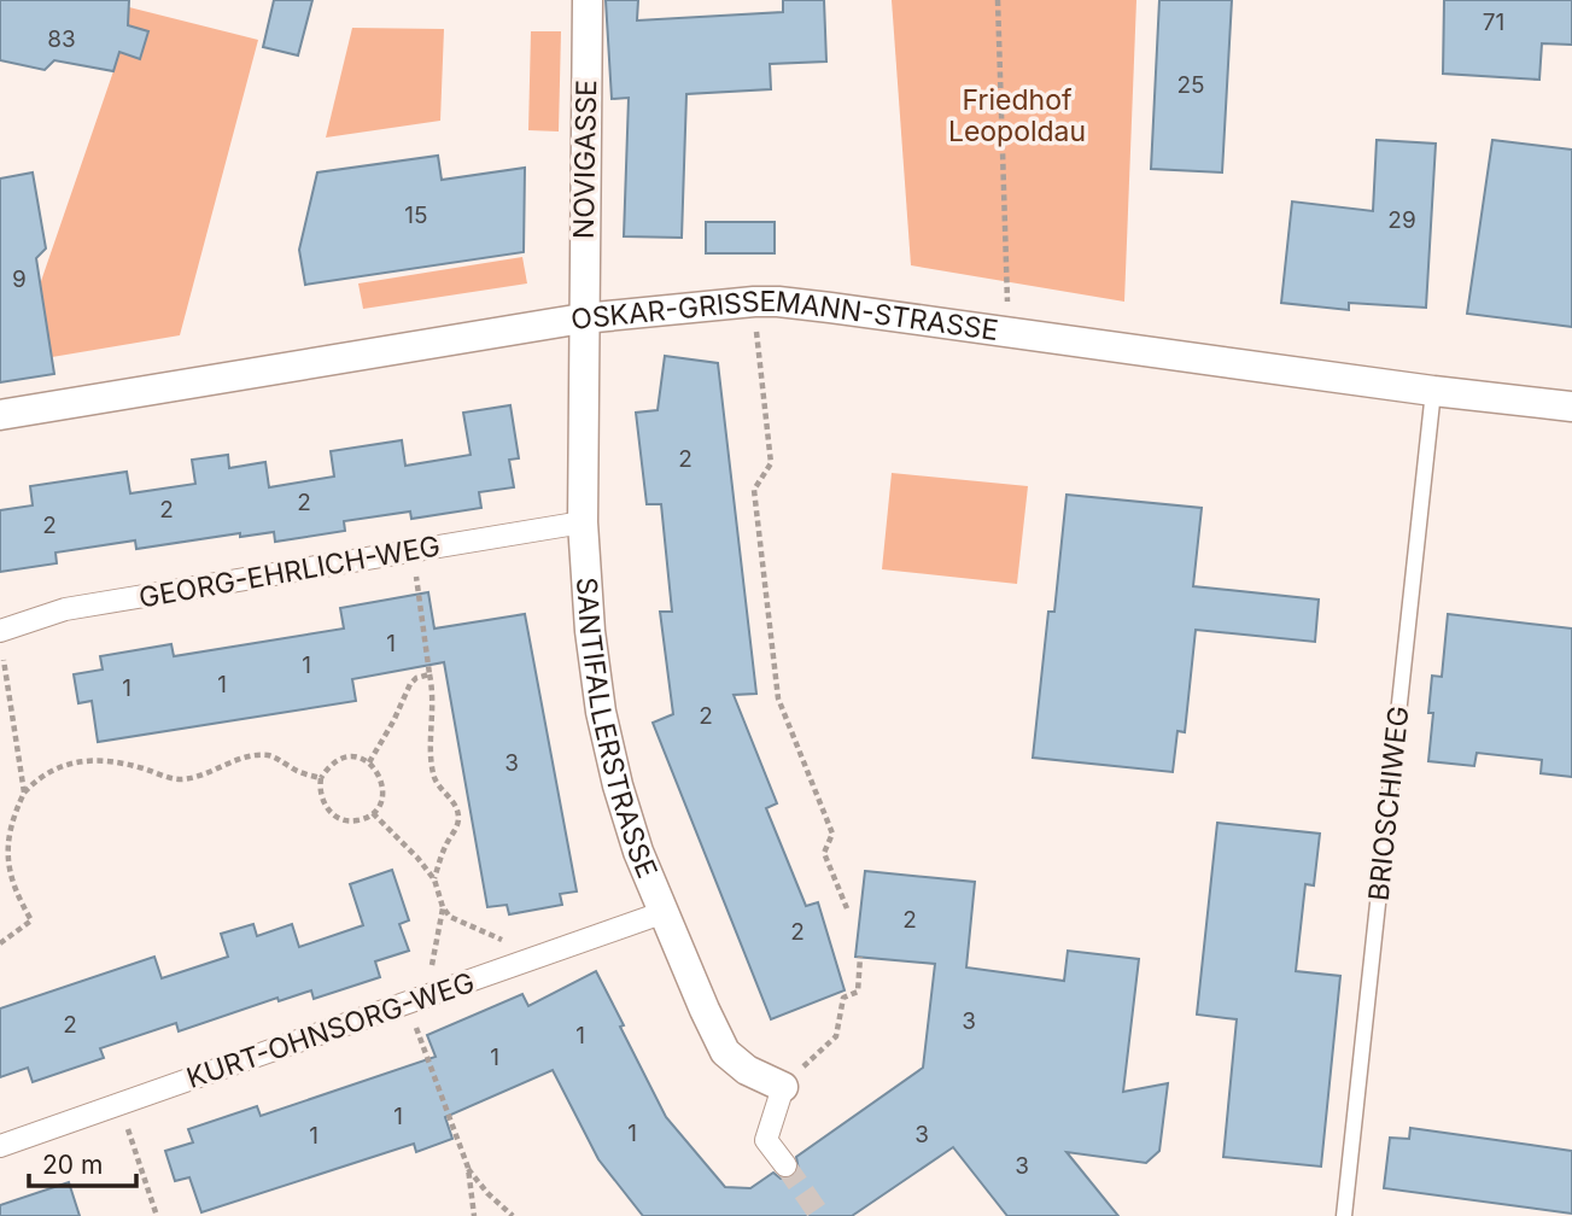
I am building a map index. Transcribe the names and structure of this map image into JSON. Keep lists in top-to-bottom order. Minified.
{"streets":{"street":["NOVIGASSE","OSKAR-GRISSEMANN-STRASSE","GEORG-EHRLICH-WEG","SANTIFALLERSTRASSE","KURT-OHNSORG-WEG"],"lane":["BRIOSCHIWEG"]},"crossings":[["NOVIGASSE","OSKAR-GRISSEMANN-STRASSE"],["NOVIGASSE","SANTIFALLERSTRASSE"],["OSKAR-GRISSEMANN-STRASSE","SANTIFALLERSTRASSE"],["OSKAR-GRISSEMANN-STRASSE","BRIOSCHIWEG"],["GEORG-EHRLICH-WEG","SANTIFALLERSTRASSE"],["SANTIFALLERSTRASSE","KURT-OHNSORG-WEG"]],"parks":["Friedhof Leopoldau"],"house_numbers":["71","83","25","15","29","9","2","2","2","2","1","1","1","1","2","3","2","2","3","2","1","1","1","1","3","1","3"],"scale_bar":"20 m"}
